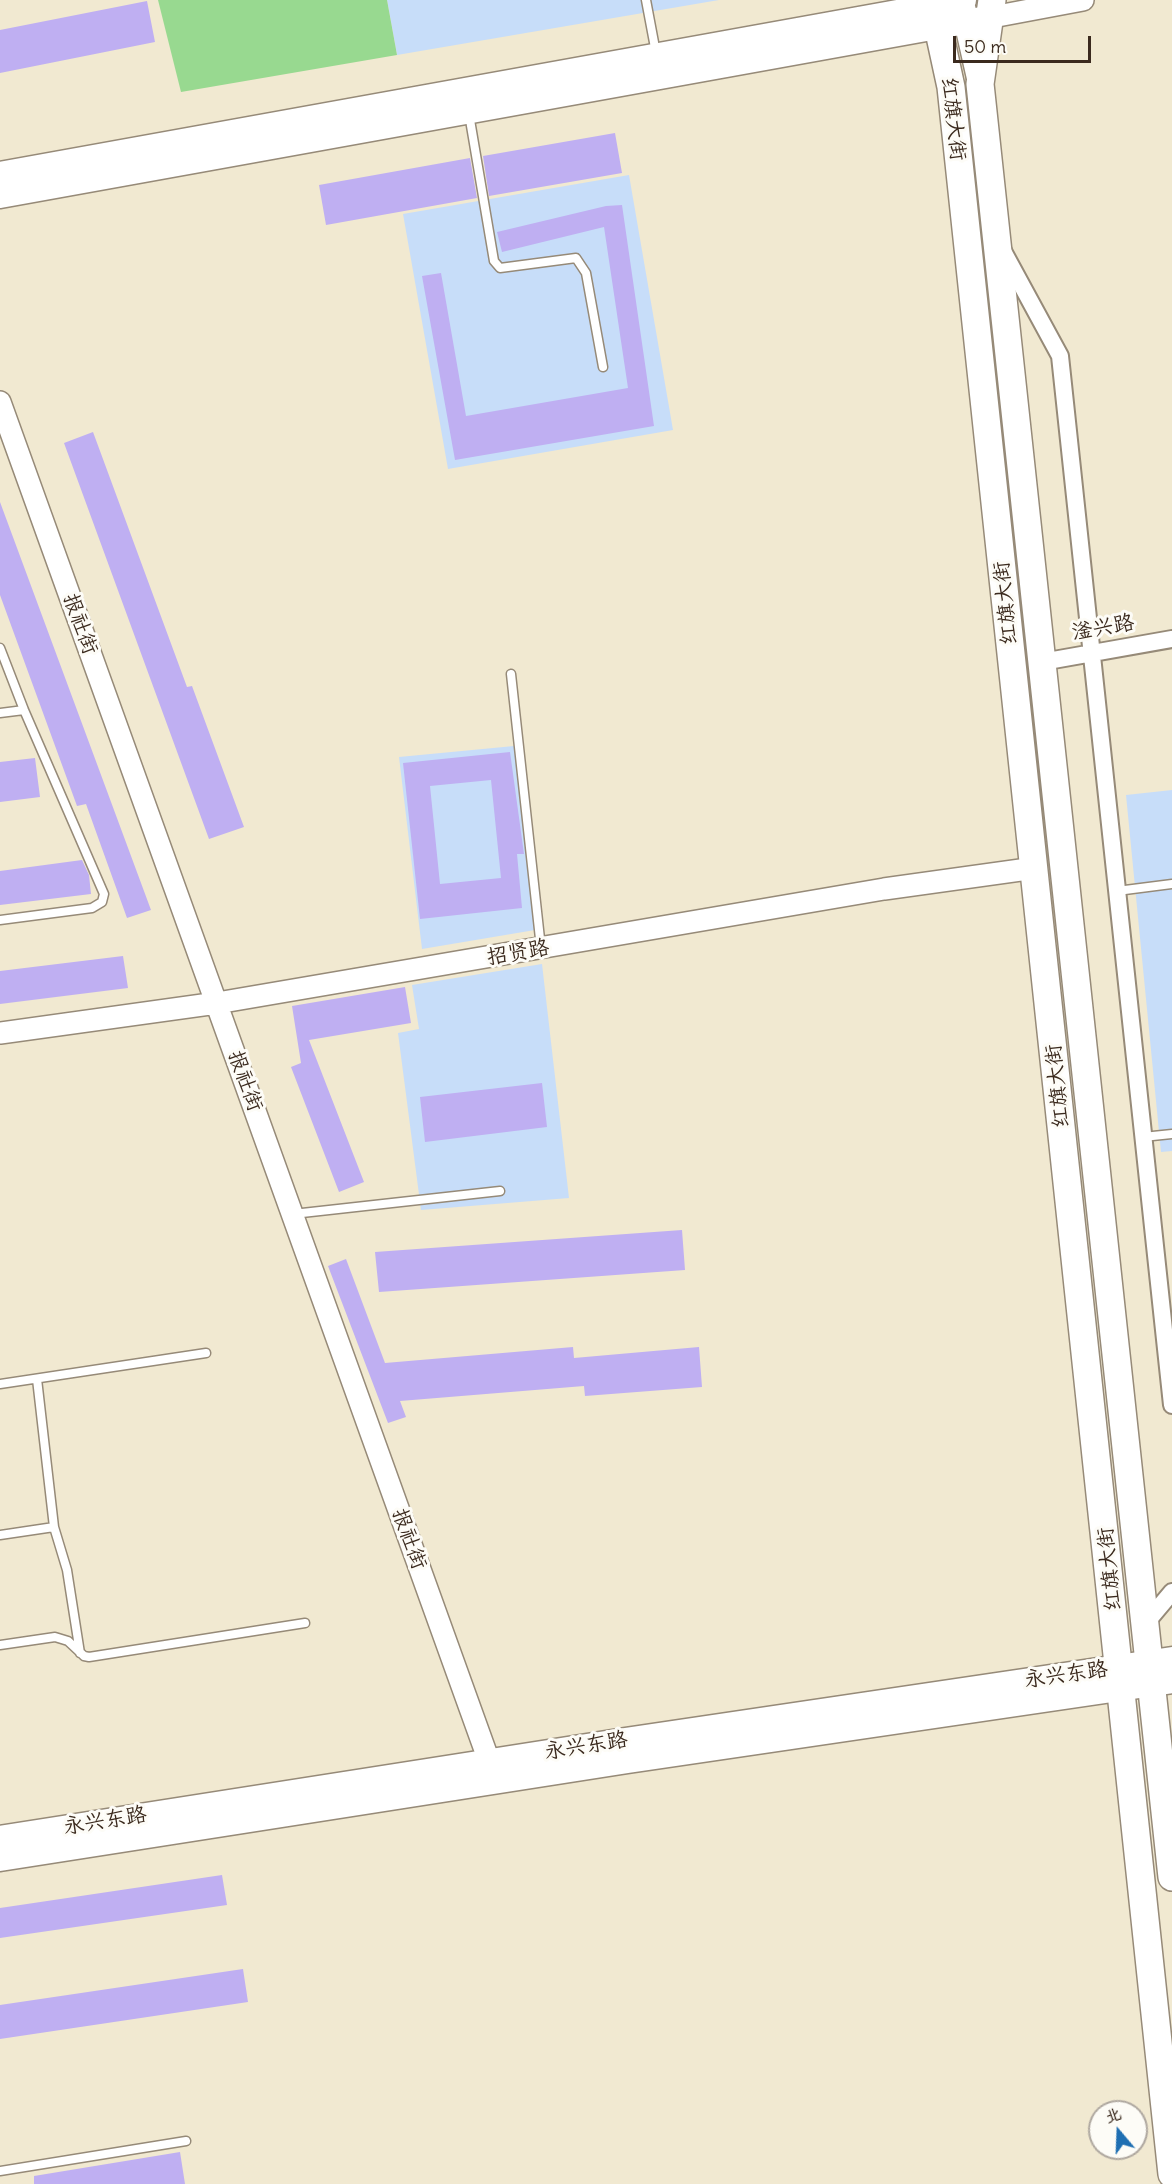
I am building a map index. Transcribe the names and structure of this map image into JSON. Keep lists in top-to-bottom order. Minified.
{"streets":{"main road":["红旗大街","永兴东路"],"street":["报社街","滏兴路","招贤路"]},"crossings":[["红旗大街","滏兴路"],["红旗大街","招贤路"],["红旗大街","永兴东路"],["报社街","招贤路"],["报社街","永兴东路"]],"scale_bar":"50 m","north":"top"}
